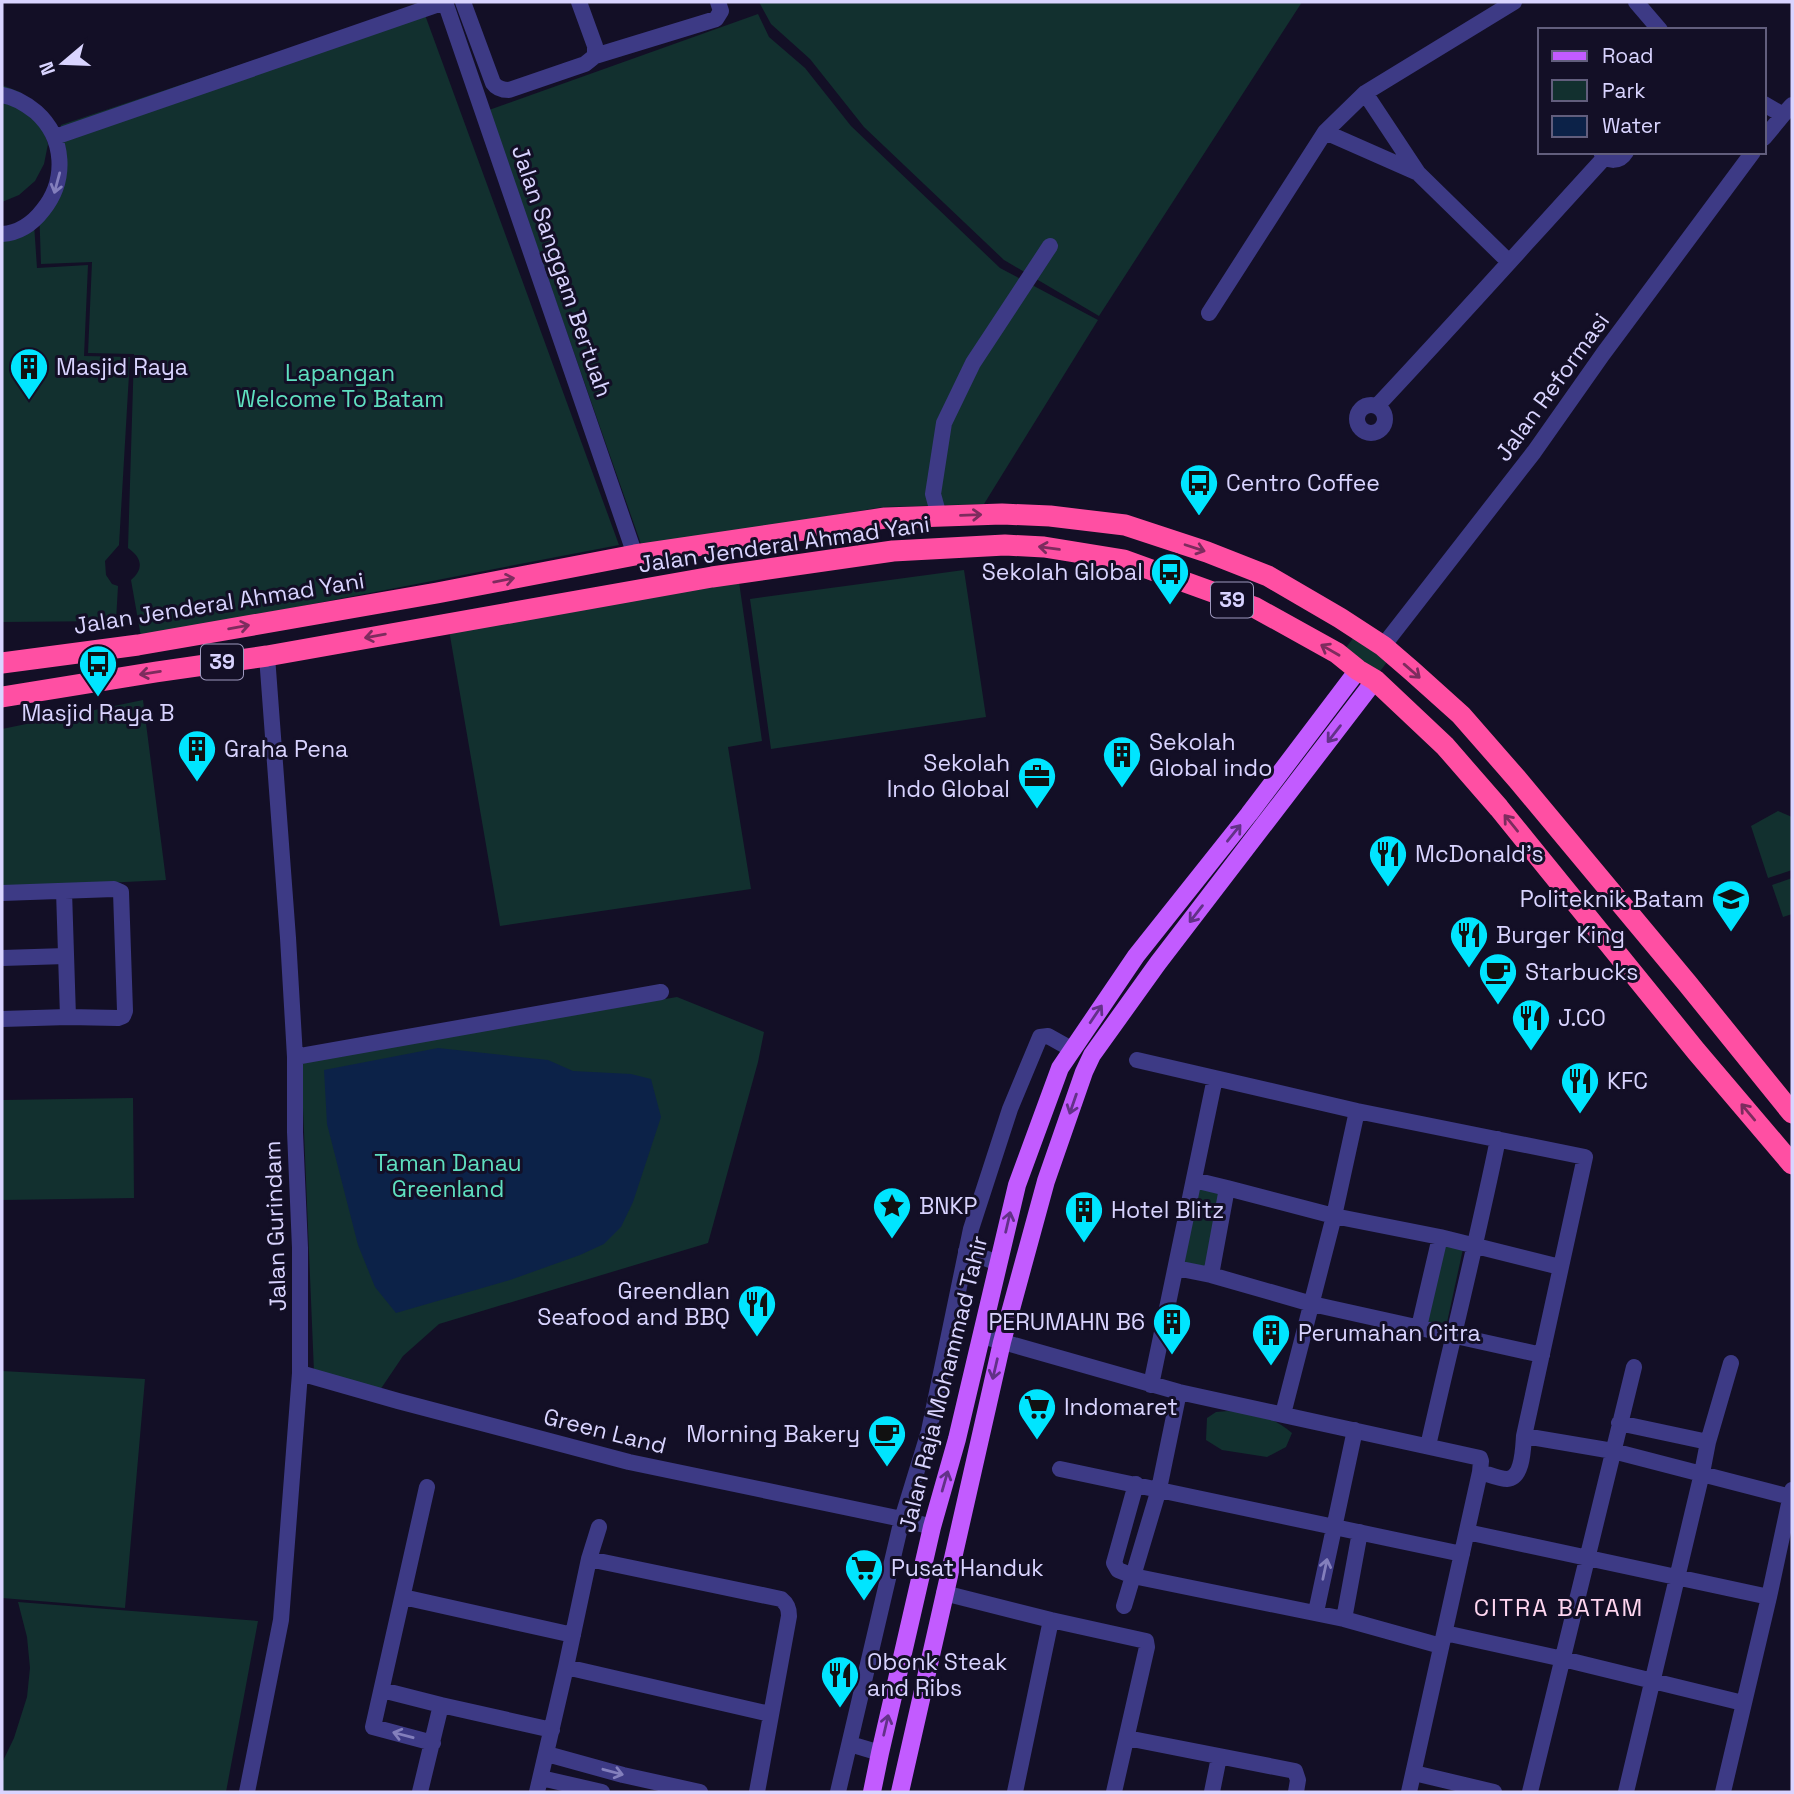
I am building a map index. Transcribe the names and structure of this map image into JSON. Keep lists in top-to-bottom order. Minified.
{"streets":{"highway":["Jalan Jenderal Ahmad Yani","39"],"main road":["Jalan Raja Mohammad Tahir"],"street":["Jalan Sanggam Bertuah","Jalan Reformasi","Jalan Gurindam","Green Land"]},"crossings":[["Jalan Sanggam Bertuah","Jalan Jenderal Ahmad Yani"],["Jalan Reformasi","Jalan Jenderal Ahmad Yani"],["Jalan Jenderal Ahmad Yani","Jalan Gurindam"],["Jalan Jenderal Ahmad Yani","Jalan Raja Mohammad Tahir"],["Jalan Gurindam","Green Land"],["Jalan Raja Mohammad Tahir","Green Land"]],"districts":["CITRA BATAM"],"parks":["Lapangan Welcome To Batam","Taman Danau Greenland"],"places":{"building":["Masjid Raya","Graha Pena","Sekolah Global indo","Hotel Blitz","PERUMAHN B6","Perumahan Citra"],"bus stop":["Centro Coffee","Sekolah Global","Masjid Raya B"],"office":["Sekolah Indo Global"],"restaurant":["McDonald's","Burger King","J.CO","KFC","Greendlan Seafood and BBQ","Obonk Steak and Ribs"],"school or university":["Politeknik Batam"],"cafe":["Starbucks","Morning Bakery"],"place":["BNKP"],"supermarket":["Indomaret","Pusat Handuk"]},"legend":["Road","Park","Water"],"north":"left"}
